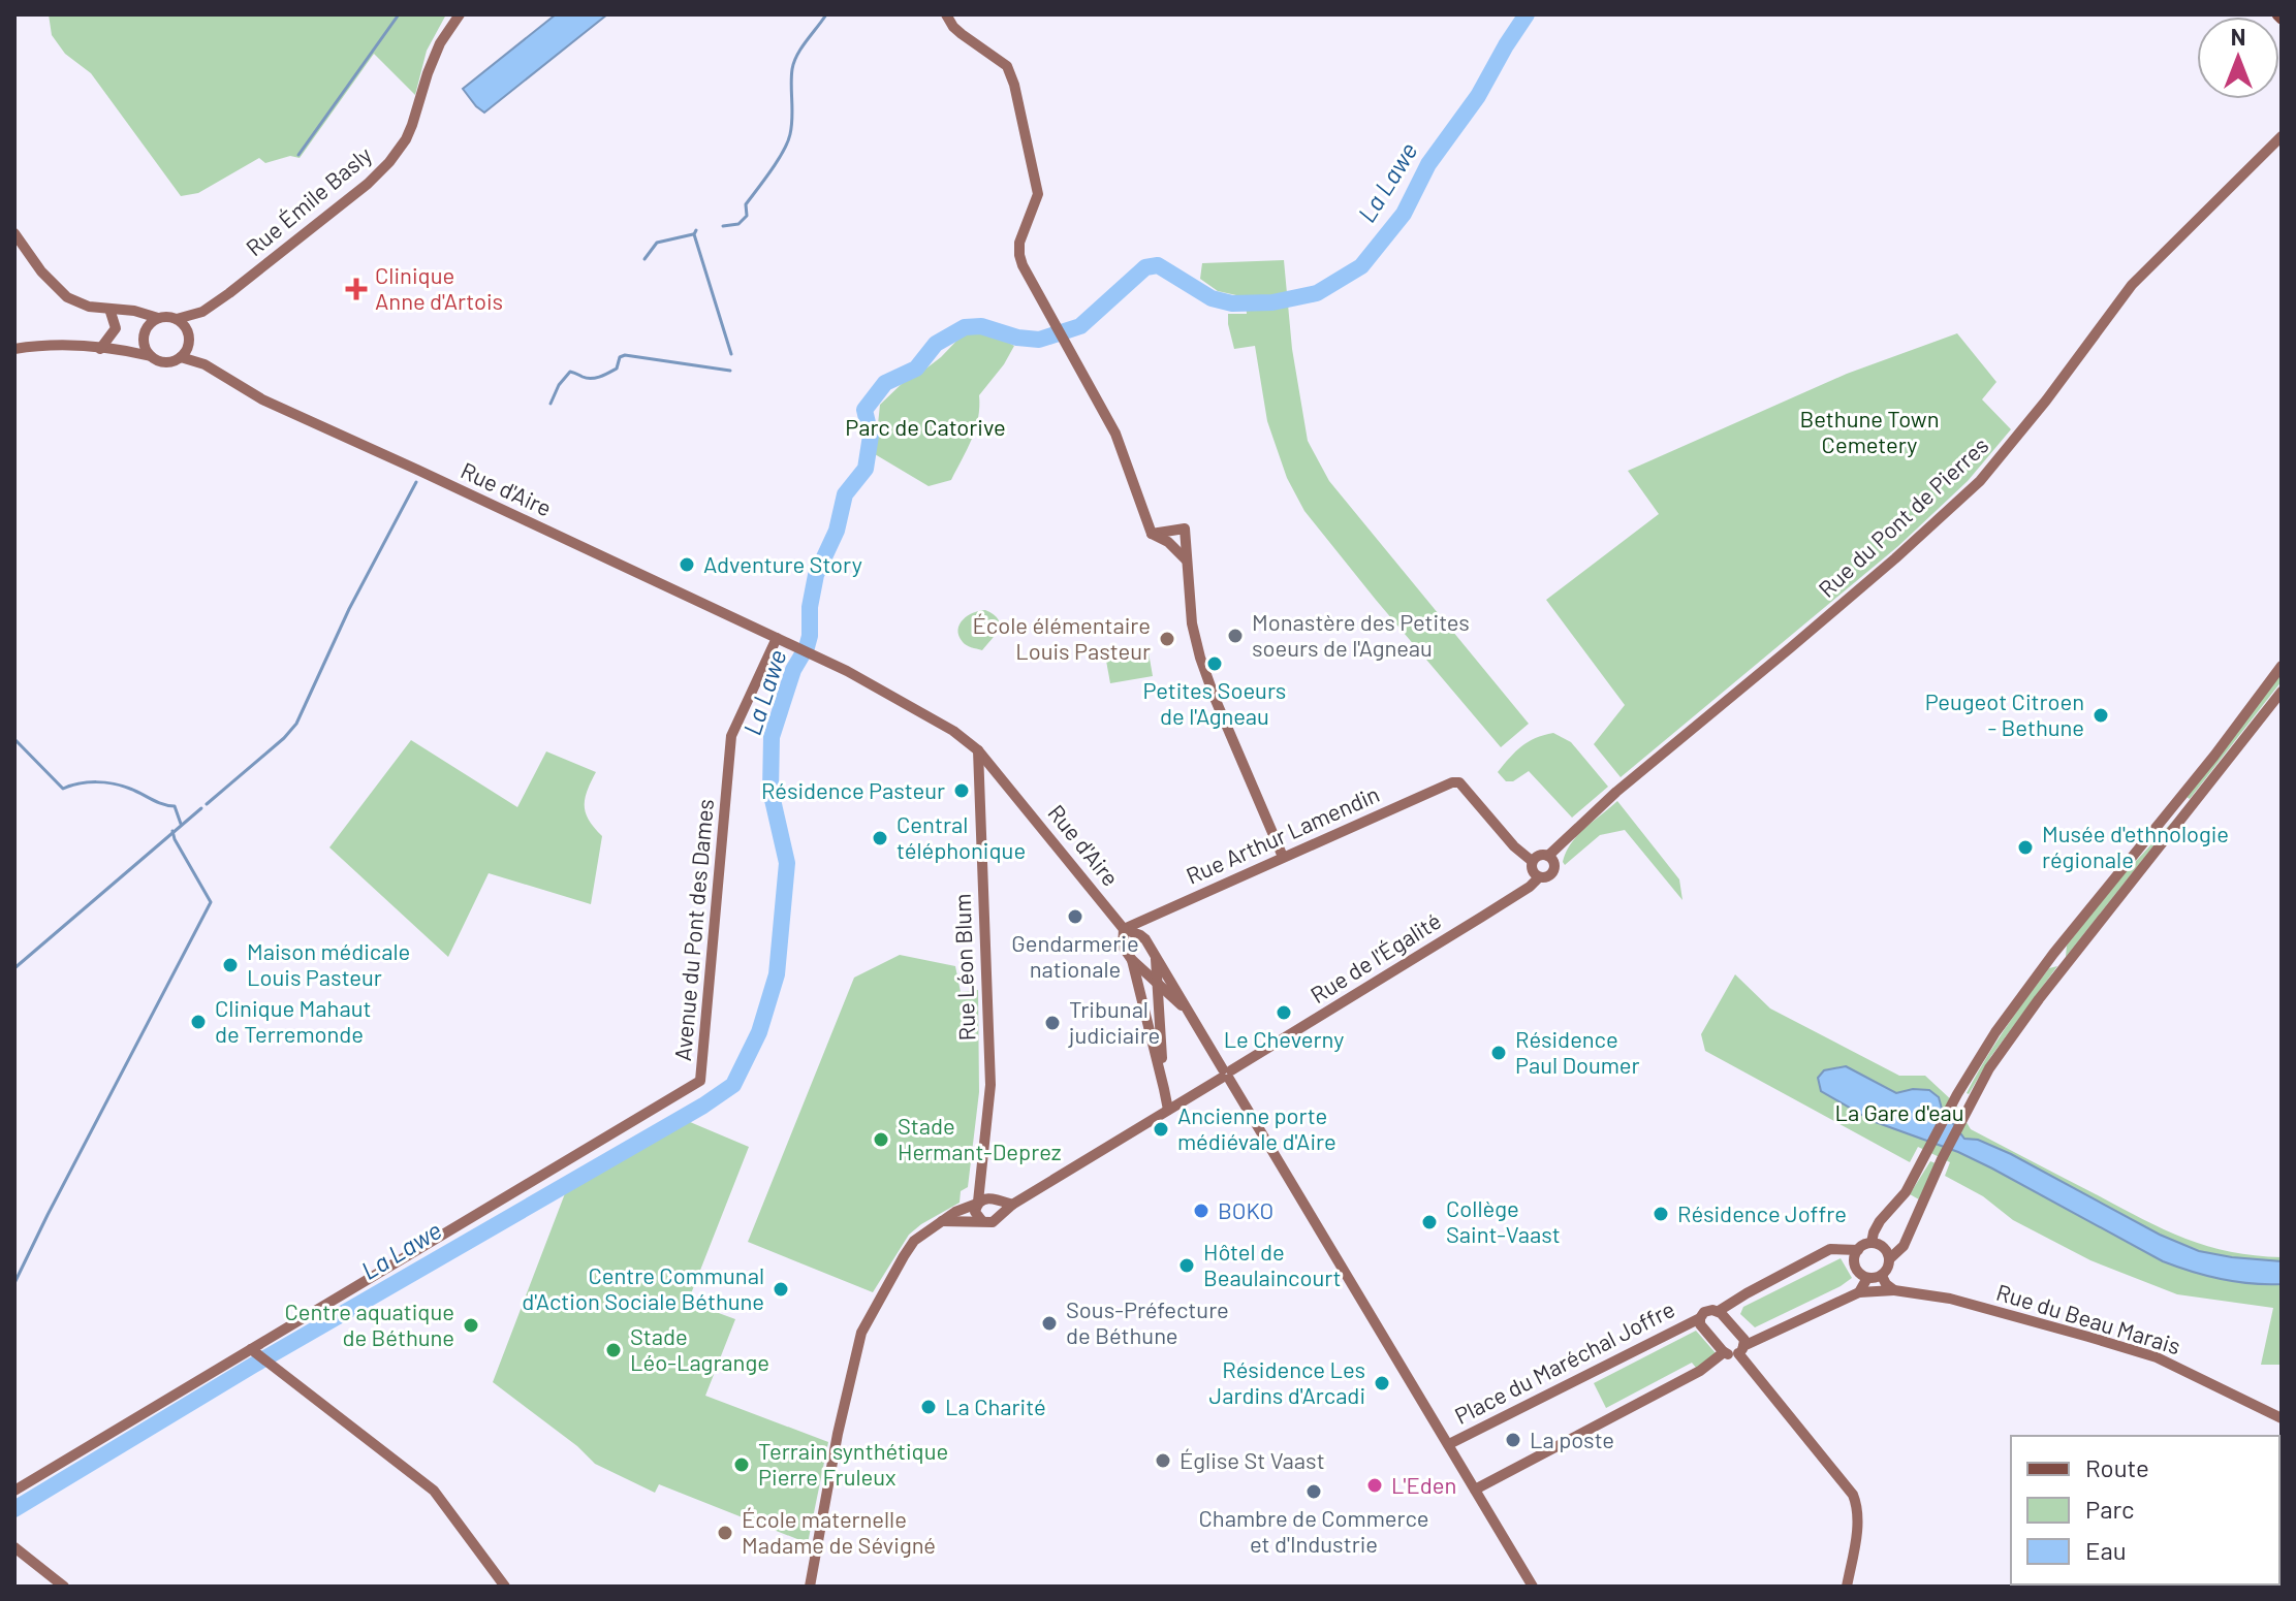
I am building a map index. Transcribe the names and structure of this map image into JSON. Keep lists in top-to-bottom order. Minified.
{"streets":{"street":["Rue Émile Basly","Rue d'Aire","Rue du Pont de Pierres","Rue Arthur Lamendin","Avenue du Pont des Dames","Rue de l'Égalité","Rue Léon Blum","Rue du Beau Marais","Place du Maréchal Joffre"]},"crossings":[["Rue Émile Basly","Rue d'Aire"],["Rue d'Aire","Rue Arthur Lamendin"],["Rue d'Aire","Avenue du Pont des Dames"],["Rue d'Aire","Rue Léon Blum"],["Rue du Pont de Pierres","Rue Arthur Lamendin"],["Rue du Pont de Pierres","Rue de l'Égalité"],["Rue Arthur Lamendin","Rue de l'Égalité"]],"water":["La Lawe"],"parks":["Bethune Town Cemetery","Parc de Catorive","La Gare d'eau"],"places":{"health":["Clinique Anne d'Artois"],"other":["Adventure Story","Monastère des Petites soeurs de l'Agneau","École élémentaire Louis Pasteur","Petites Soeurs de l'Agneau","Peugeot Citroen - Bethune","Résidence Pasteur","Central téléphonique","Musée d'ethnologie régionale","Gendarmerie nationale","Maison médicale Louis Pasteur","Le Cheverny","Clinique Mahaut de Terremonde","Tribunal judiciaire","Résidence Paul Doumer","Ancienne porte médiévale d'Aire","Stade Hermant-Deprez","BOKO","Résidence Joffre","Collège Saint-Vaast","Hôtel de Beaulaincourt","Centre Communal d'Action Sociale Béthune","Sous-Préfecture de Béthune","Centre aquatique de Béthune","Stade Léo-Lagrange","Résidence Les Jardins d'Arcadi","La Charité","La poste","Église St Vaast","Terrain synthétique Pierre Fruleux","L'Eden","Chambre de Commerce et d'Industrie","École maternelle Madame de Sévigné"]},"legend":["Route","Parc","Eau"],"north":"top"}
